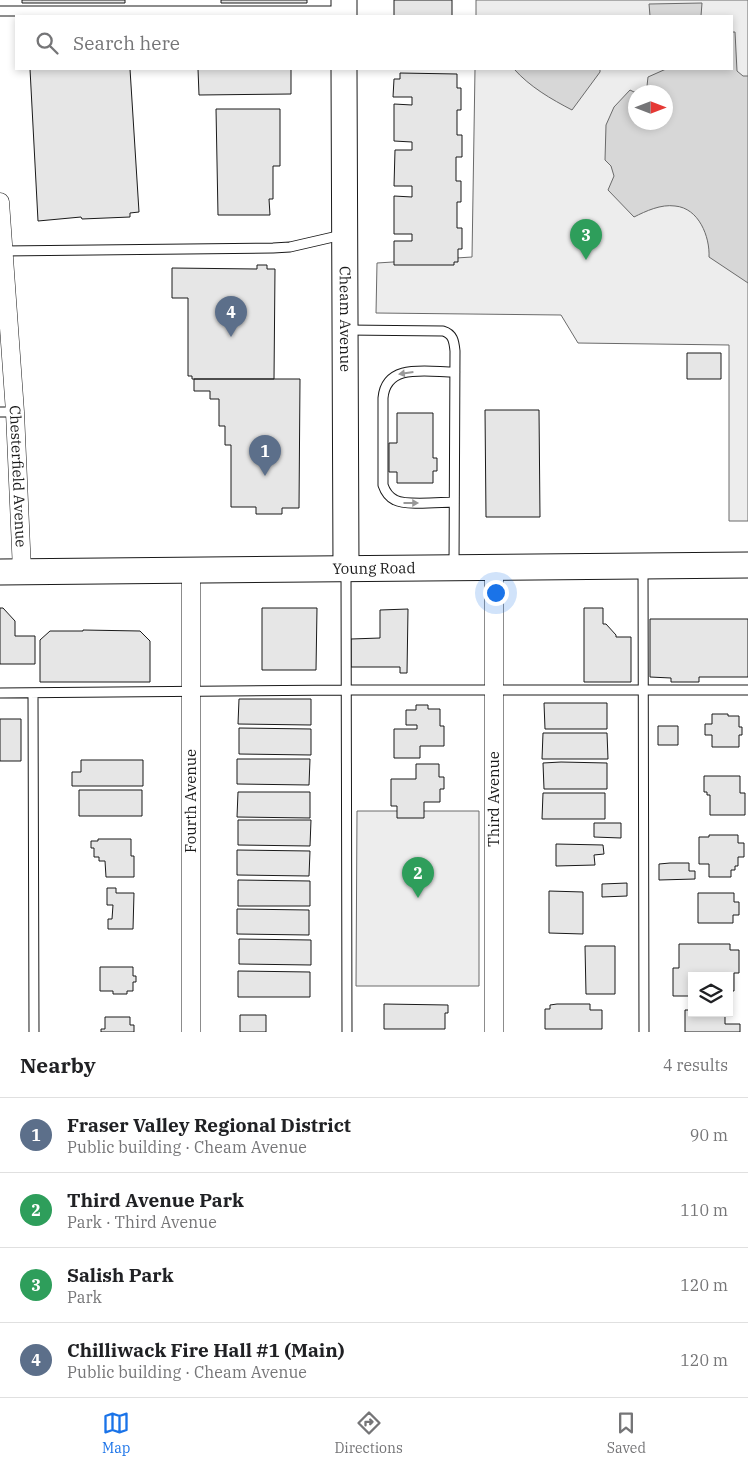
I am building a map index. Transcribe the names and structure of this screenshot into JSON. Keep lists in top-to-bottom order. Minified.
{"streets":{"main road":["Cheam Avenue","Young Road"],"street":["Chesterfield Avenue","Third Avenue","Fourth Avenue"]},"crossings":[["Cheam Avenue","Young Road"],["Chesterfield Avenue","Young Road"],["Young Road","Third Avenue"],["Young Road","Fourth Avenue"]],"north":"right","page":{"search":"Search here","pins":["3","4","1","2"],"heading":["Nearby","4 results"],"list":[{"mark":"1","name":"Fraser Valley Regional District","note":"Public building · Cheam Avenue","value":"90 m"},{"mark":"2","name":"Third Avenue Park","note":"Park · Third Avenue","value":"110 m"},{"mark":"3","name":"Salish Park","note":"Park","value":"120 m"},{"mark":"4","name":"Chilliwack Fire Hall #1 (Main)","note":"Public building · Cheam Avenue","value":"120 m"}],"nav":["Map","Directions","Saved"]}}
